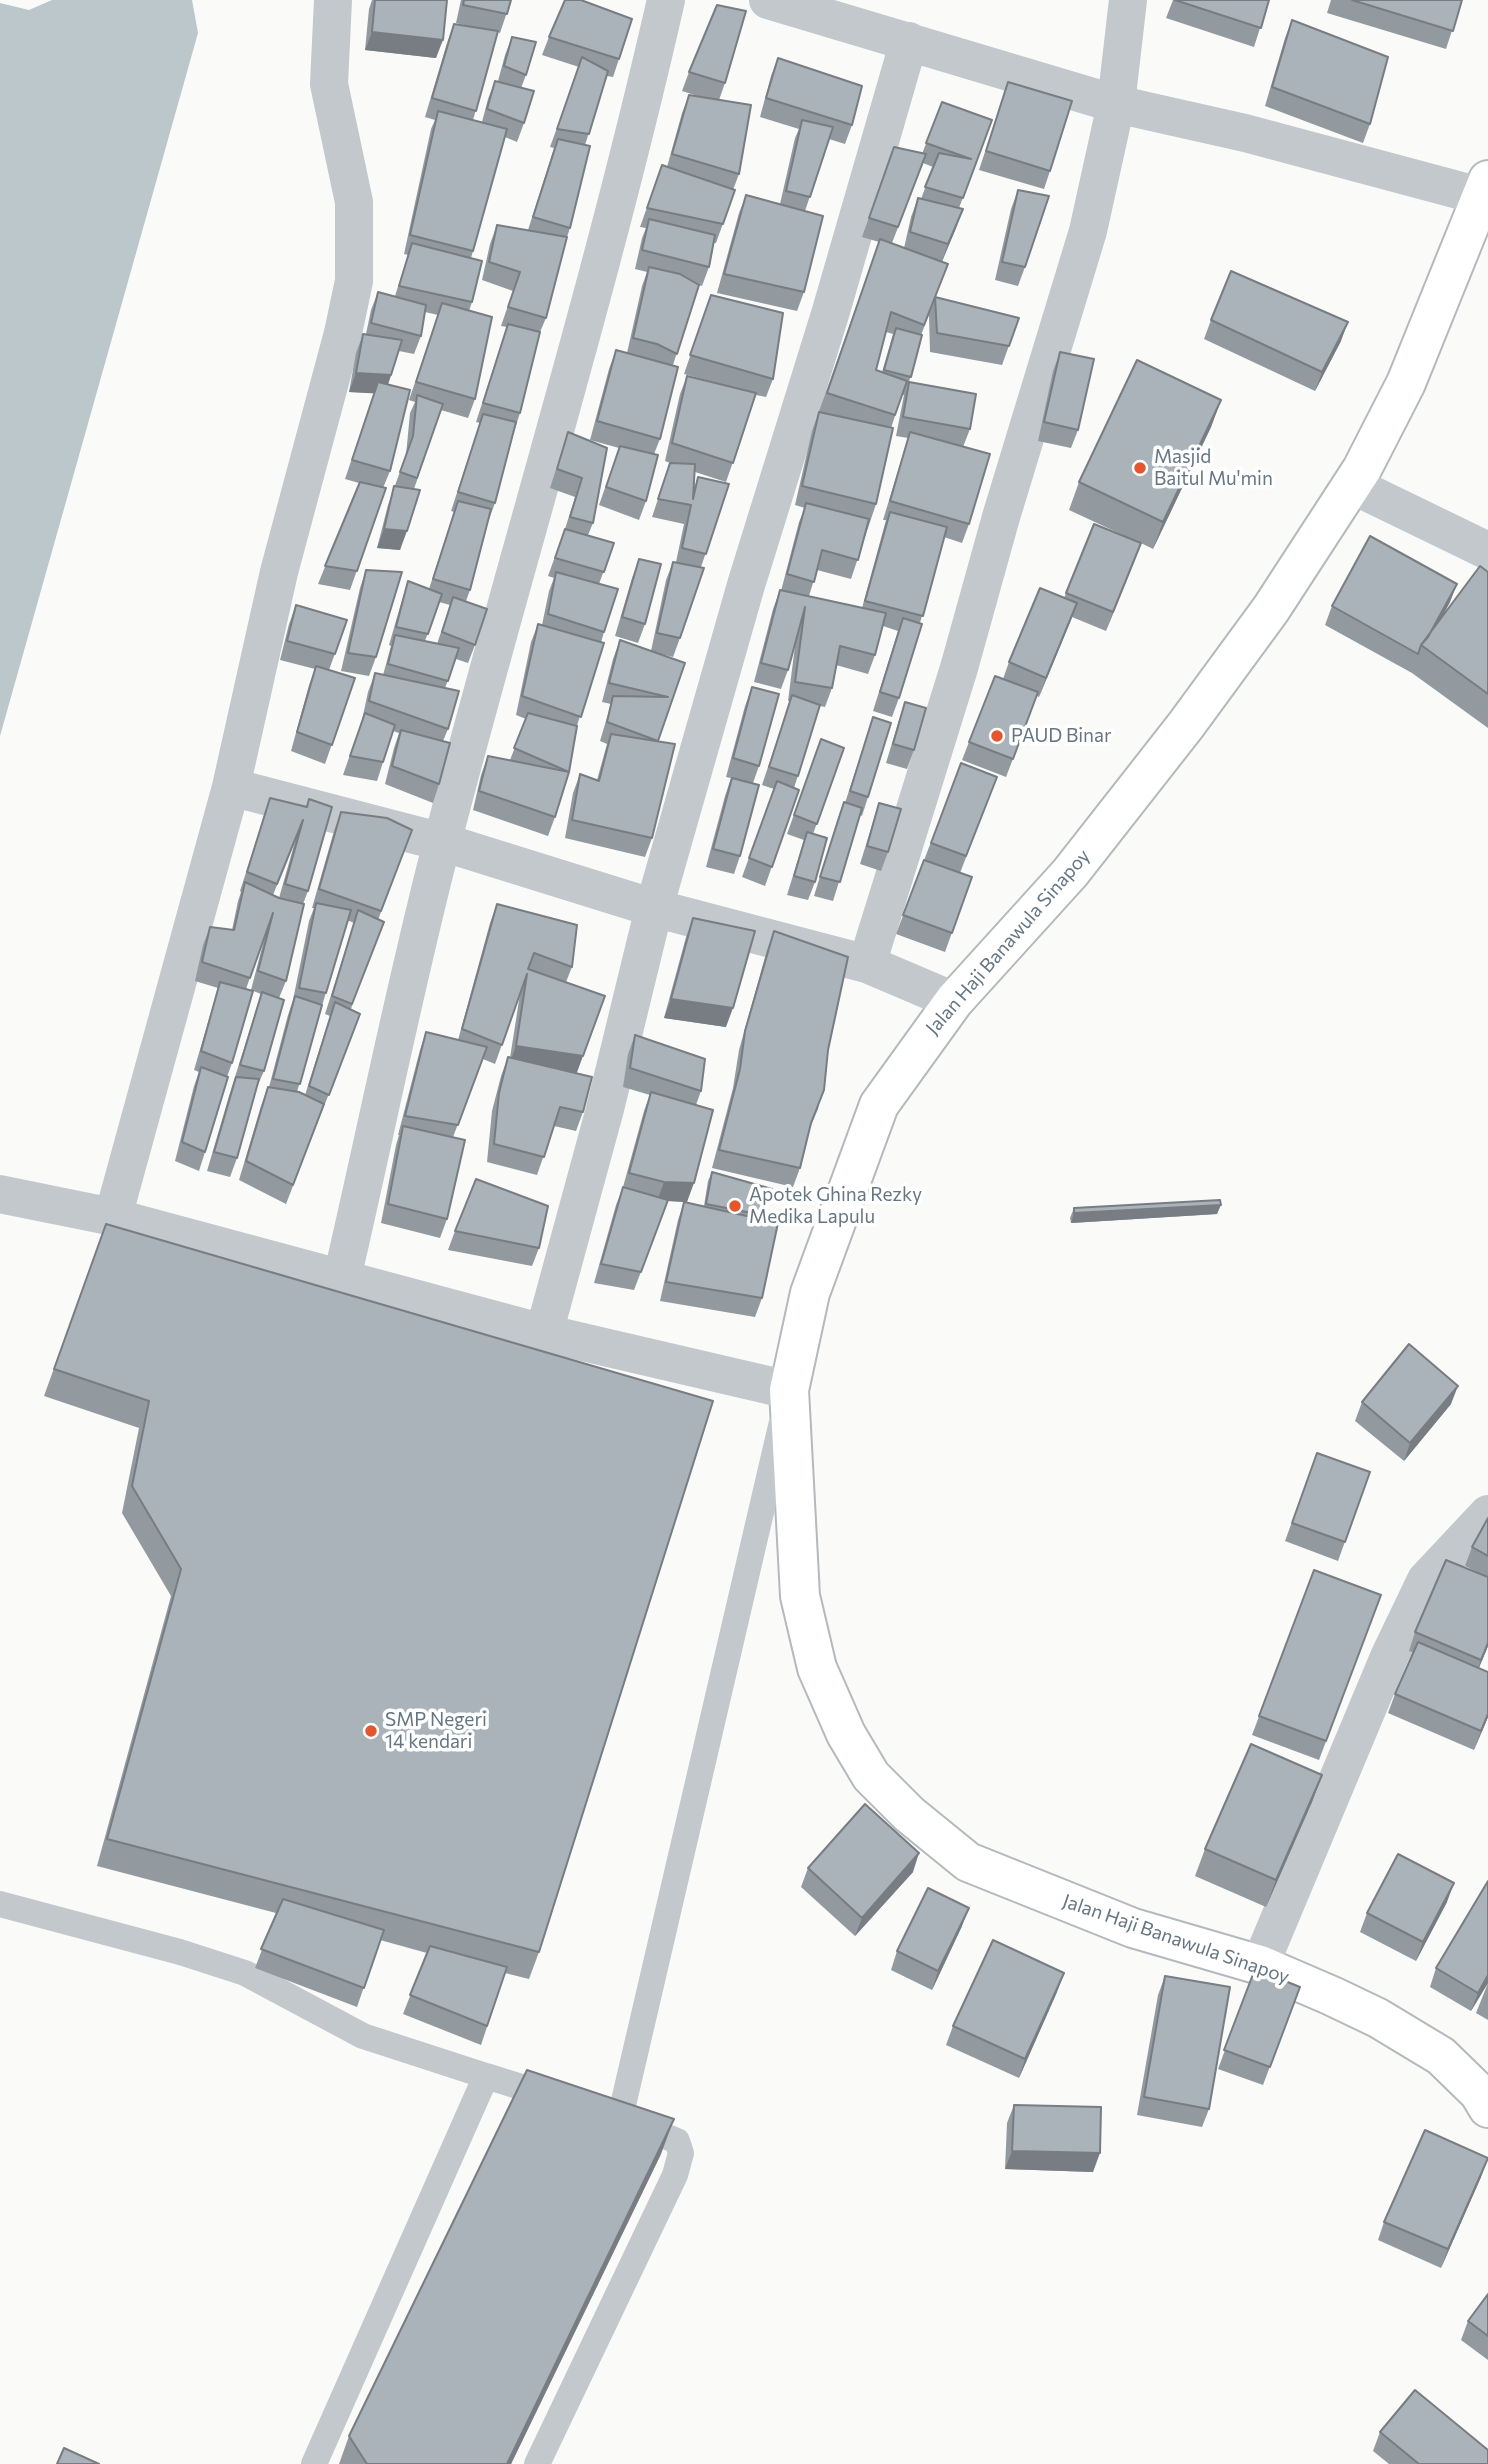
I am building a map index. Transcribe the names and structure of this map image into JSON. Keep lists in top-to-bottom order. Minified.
{"streets":{"highway":["Jalan Haji Banawula Sinapoy"]},"places":["Masjid Baitul Mu'min","PAUD Binar","Apotek Ghina Rezky Medika Lapulu","SMP Negeri 14 kendari"]}
